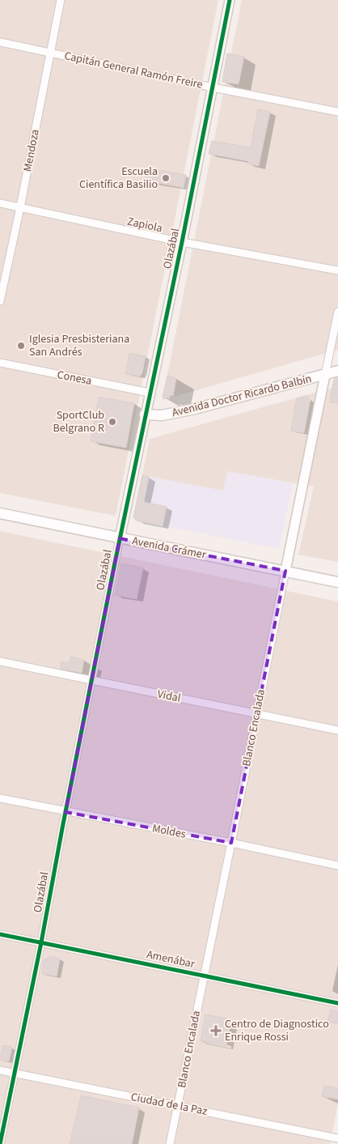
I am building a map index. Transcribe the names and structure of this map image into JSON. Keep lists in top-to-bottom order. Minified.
{"streets":{"main road":["Avenida Doctor Ricardo Balbín","Avenida Crámer"],"street":["Capitán General Ramón Freire","Mendoza","Zapiola","Olazábal","Conesa","Vidal","Blanco Encalada","Moldes","Amenábar","Ciudad de la Paz"]},"crossings":[["Capitán General Ramón Freire","Mendoza"],["Capitán General Ramón Freire","Olazábal"],["Mendoza","Zapiola"],["Zapiola","Olazábal"],["Olazábal","Conesa"],["Olazábal","Avenida Doctor Ricardo Balbín"],["Olazábal","Avenida Crámer"],["Olazábal","Vidal"],["Olazábal","Moldes"],["Olazábal","Amenábar"],["Olazábal","Ciudad de la Paz"],["Avenida Doctor Ricardo Balbín","Blanco Encalada"],["Avenida Crámer","Blanco Encalada"],["Vidal","Blanco Encalada"],["Blanco Encalada","Moldes"],["Blanco Encalada","Amenábar"],["Blanco Encalada","Ciudad de la Paz"]],"places":{"other":["Escuela Científica Basilio","Iglesia Presbisteriana San Andrés","SportClub Belgrano R"],"health":["Centro de Diagnostico Enrique Rossi"]}}
